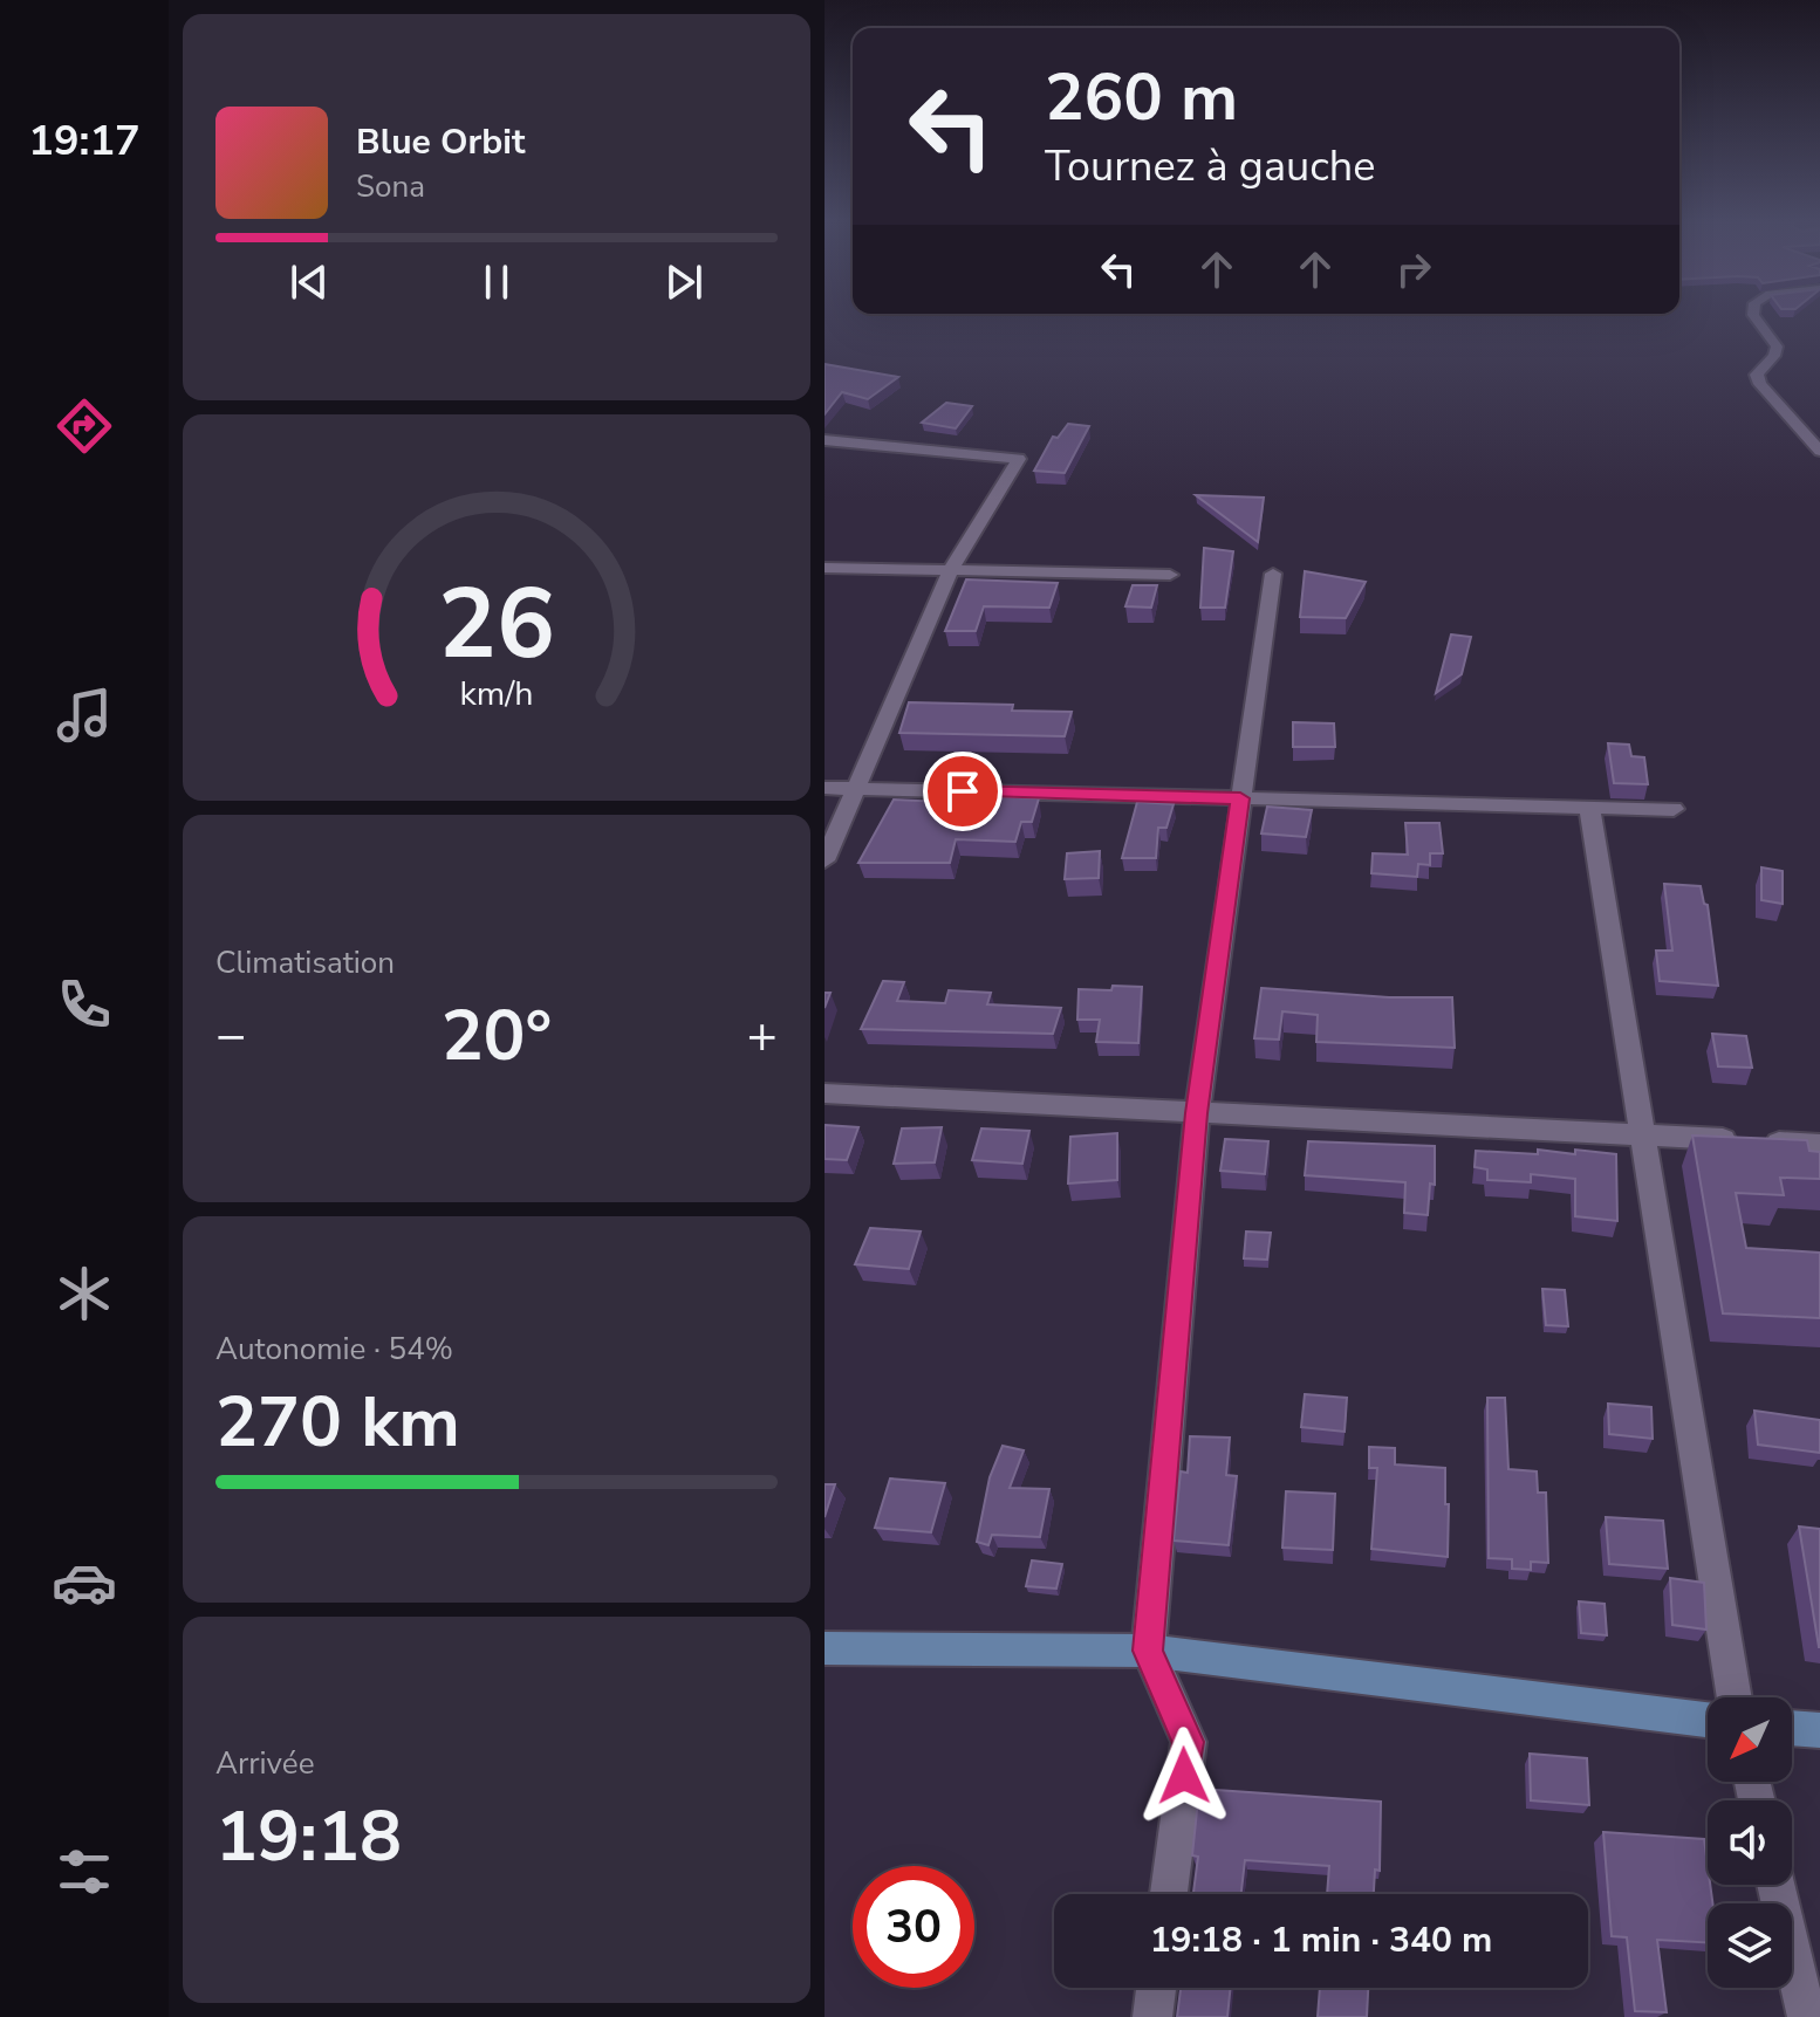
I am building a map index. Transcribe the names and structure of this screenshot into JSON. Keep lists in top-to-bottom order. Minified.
{"north":"bottom left","page":{"tabs":"19:17","turn":["260 m","Tournez à gauche"],"song":["Blue Orbit","Sona"],"tile":["Climatisation",["Autonomie · 54%","270 km"],["Arrivée","19:18"]],"heat":["−","20°","+"],"limit":"30","trip":"19:18 · 1 min · 340 m","gauge":["26","km/h"]}}
